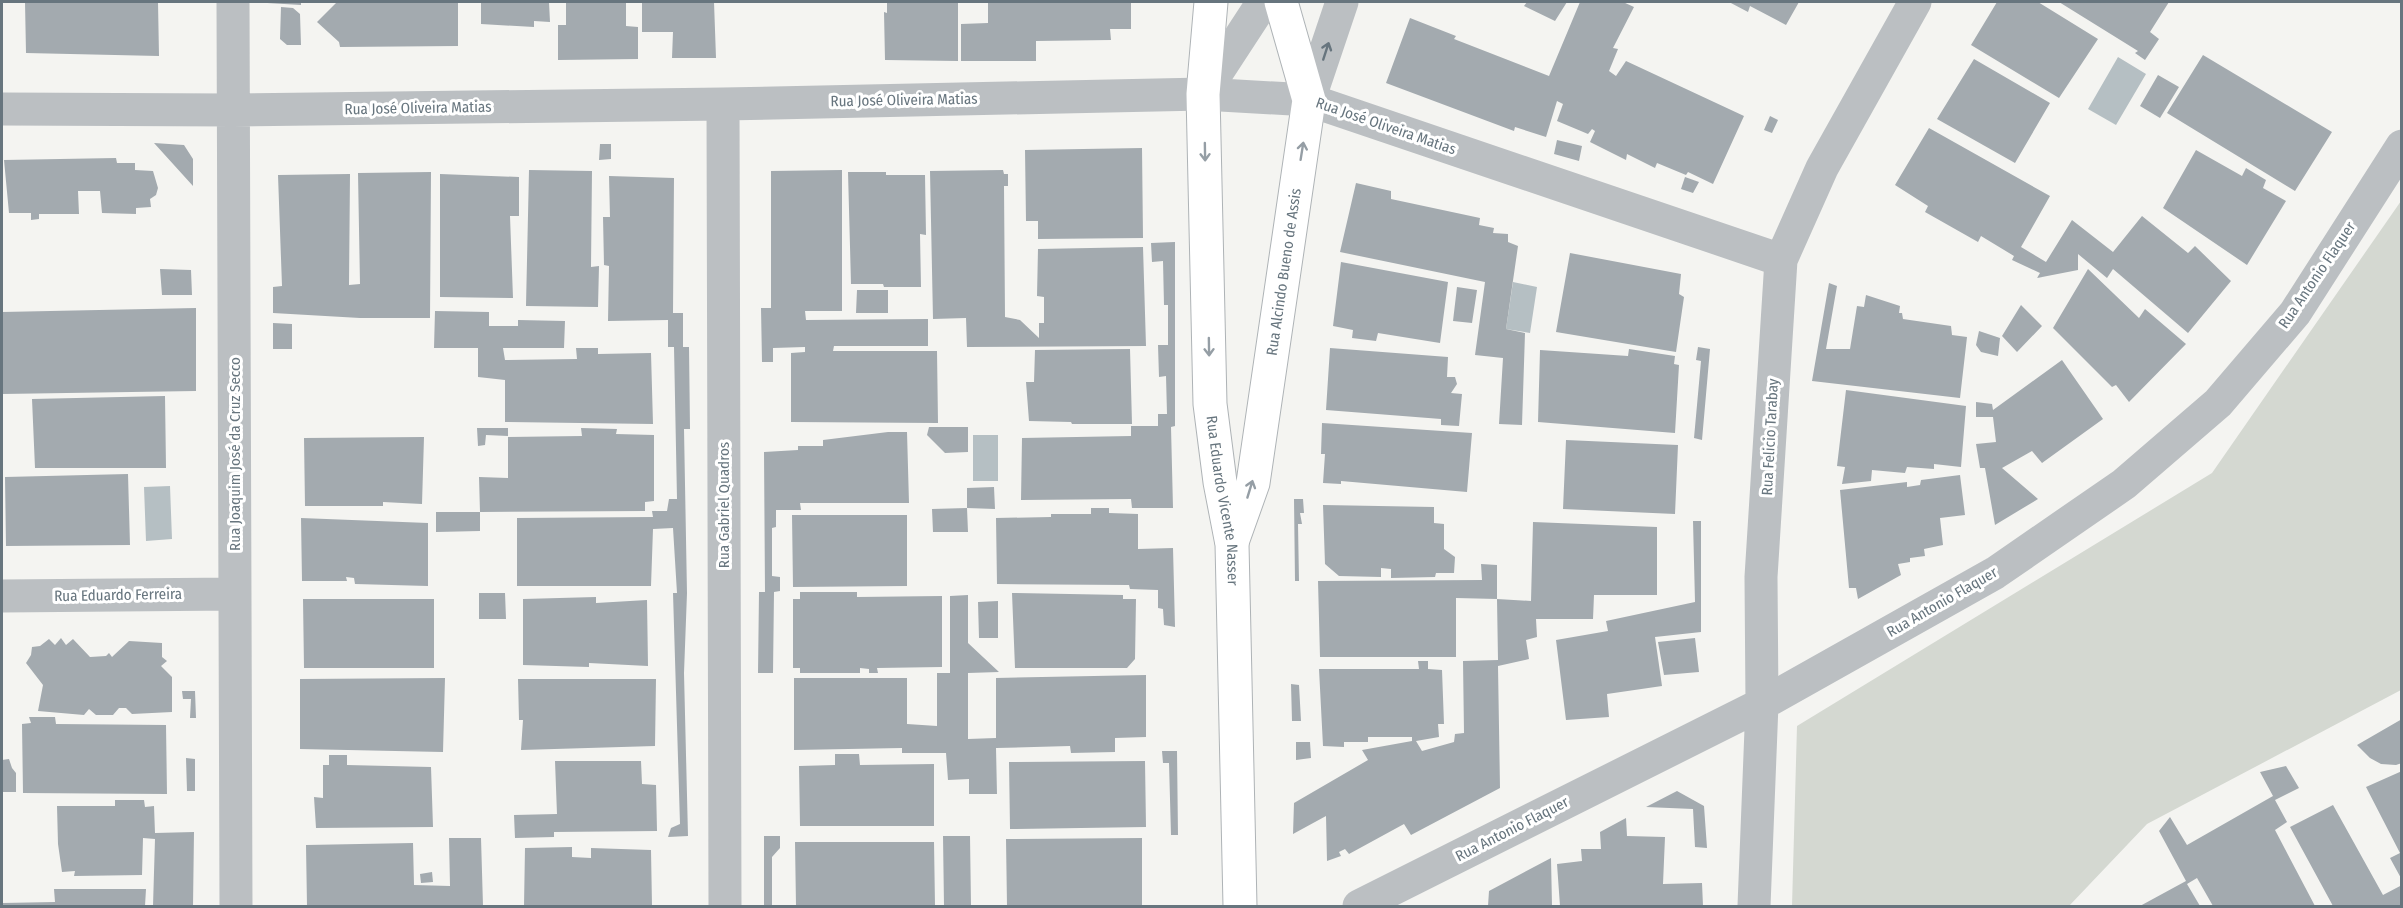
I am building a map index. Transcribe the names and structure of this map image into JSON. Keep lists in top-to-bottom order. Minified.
{"streets":{"street":["Rua José Oliveira Matias","Rua Alcindo Bueno de Assis","Rua Antonio Flaquer","Rua Felicio Tarabay","Rua Joaquim José da Cruz Secco","Rua Eduardo Vicente Nasser","Rua Gabriel Quadros","Rua Eduardo Ferreira"]},"crossings":[["Rua José Oliveira Matias","Rua Alcindo Bueno de Assis"],["Rua José Oliveira Matias","Rua Felicio Tarabay"],["Rua José Oliveira Matias","Rua Joaquim José da Cruz Secco"],["Rua José Oliveira Matias","Rua Eduardo Vicente Nasser"],["Rua José Oliveira Matias","Rua Gabriel Quadros"],["Rua Alcindo Bueno de Assis","Rua Eduardo Vicente Nasser"],["Rua Antonio Flaquer","Rua Felicio Tarabay"],["Rua Joaquim José da Cruz Secco","Rua Eduardo Ferreira"]],"one_way":["Rua Alcindo Bueno de Assis","Rua Eduardo Vicente Nasser"]}
